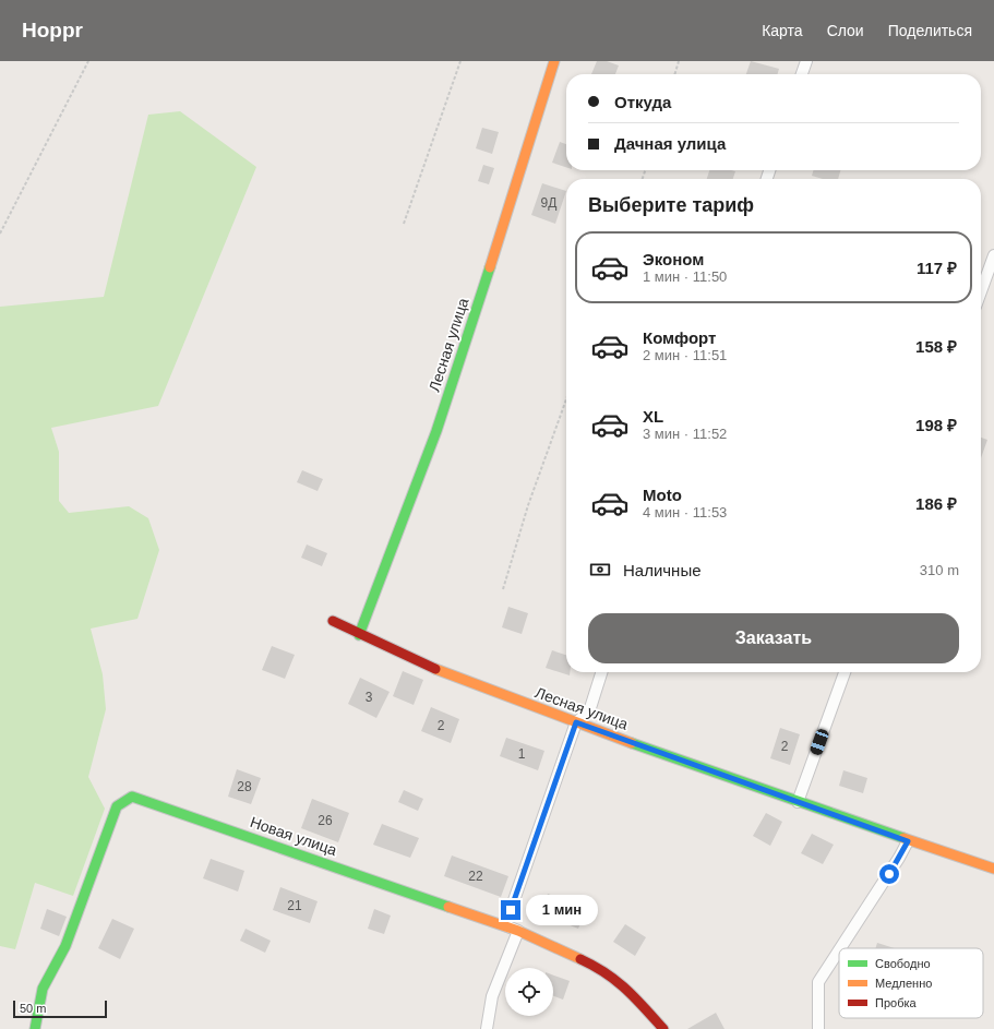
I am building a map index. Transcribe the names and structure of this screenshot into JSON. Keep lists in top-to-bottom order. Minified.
{"streets":{"street":["Лесная улица","Новая улица"]},"house_numbers":["9Д","3","2","2","1","28","26","22","21"],"legend":["Свободно","Медленно","Пробка"],"scale_bar":"50 m","page":{"header":"Hoppr","nav":["Карта","Слои","Поделиться"],"banner":["Откуда","Дачная улица"],"heading":"Выберите тариф","list":[{"name":"Эконом","note":"1 мин · 11:50","value":"117 ₽"},{"name":"Комфорт","note":"2 мин · 11:51","value":"158 ₽"},{"name":"XL","note":"3 мин · 11:52","value":"198 ₽"},{"name":"Moto","note":"4 мин · 11:53","value":"186 ₽"}],"pay":["Наличные","310 m"],"buttons":"Заказать","bubble":"1 мин","scale":"50 m"}}
